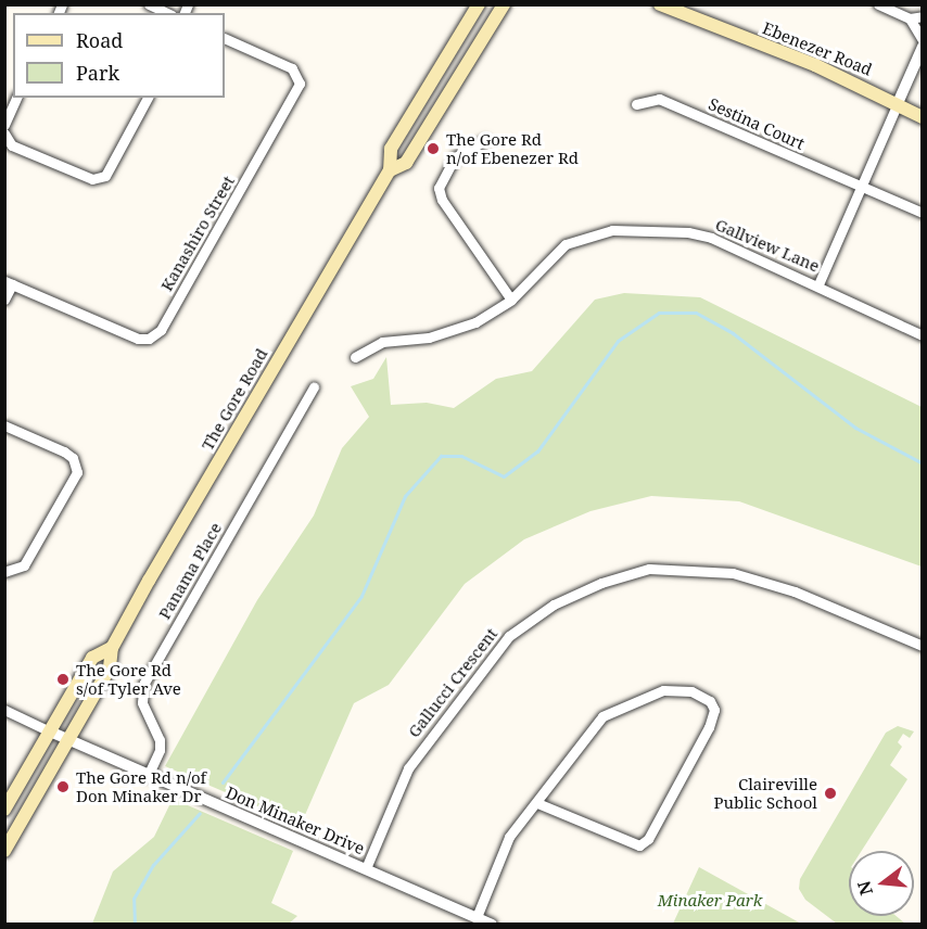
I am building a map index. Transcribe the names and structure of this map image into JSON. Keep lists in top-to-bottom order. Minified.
{"streets":{"main road":["Ebenezer Road","The Gore Road"],"street":["Sestina Court","Kanashiro Street","Gallview Lane","Panama Place","Gallucci Crescent","Don Minaker Drive"]},"crossings":[["The Gore Road","Don Minaker Drive"],["Panama Place","Don Minaker Drive"],["Gallucci Crescent","Don Minaker Drive"]],"parks":["Minaker Park"],"places":["The Gore Rd n/of Ebenezer Rd","The Gore Rd s/of Tyler Ave","The Gore Rd n/of Don Minaker Dr","Claireville Public School"],"legend":["Road","Park"],"north":"left"}
